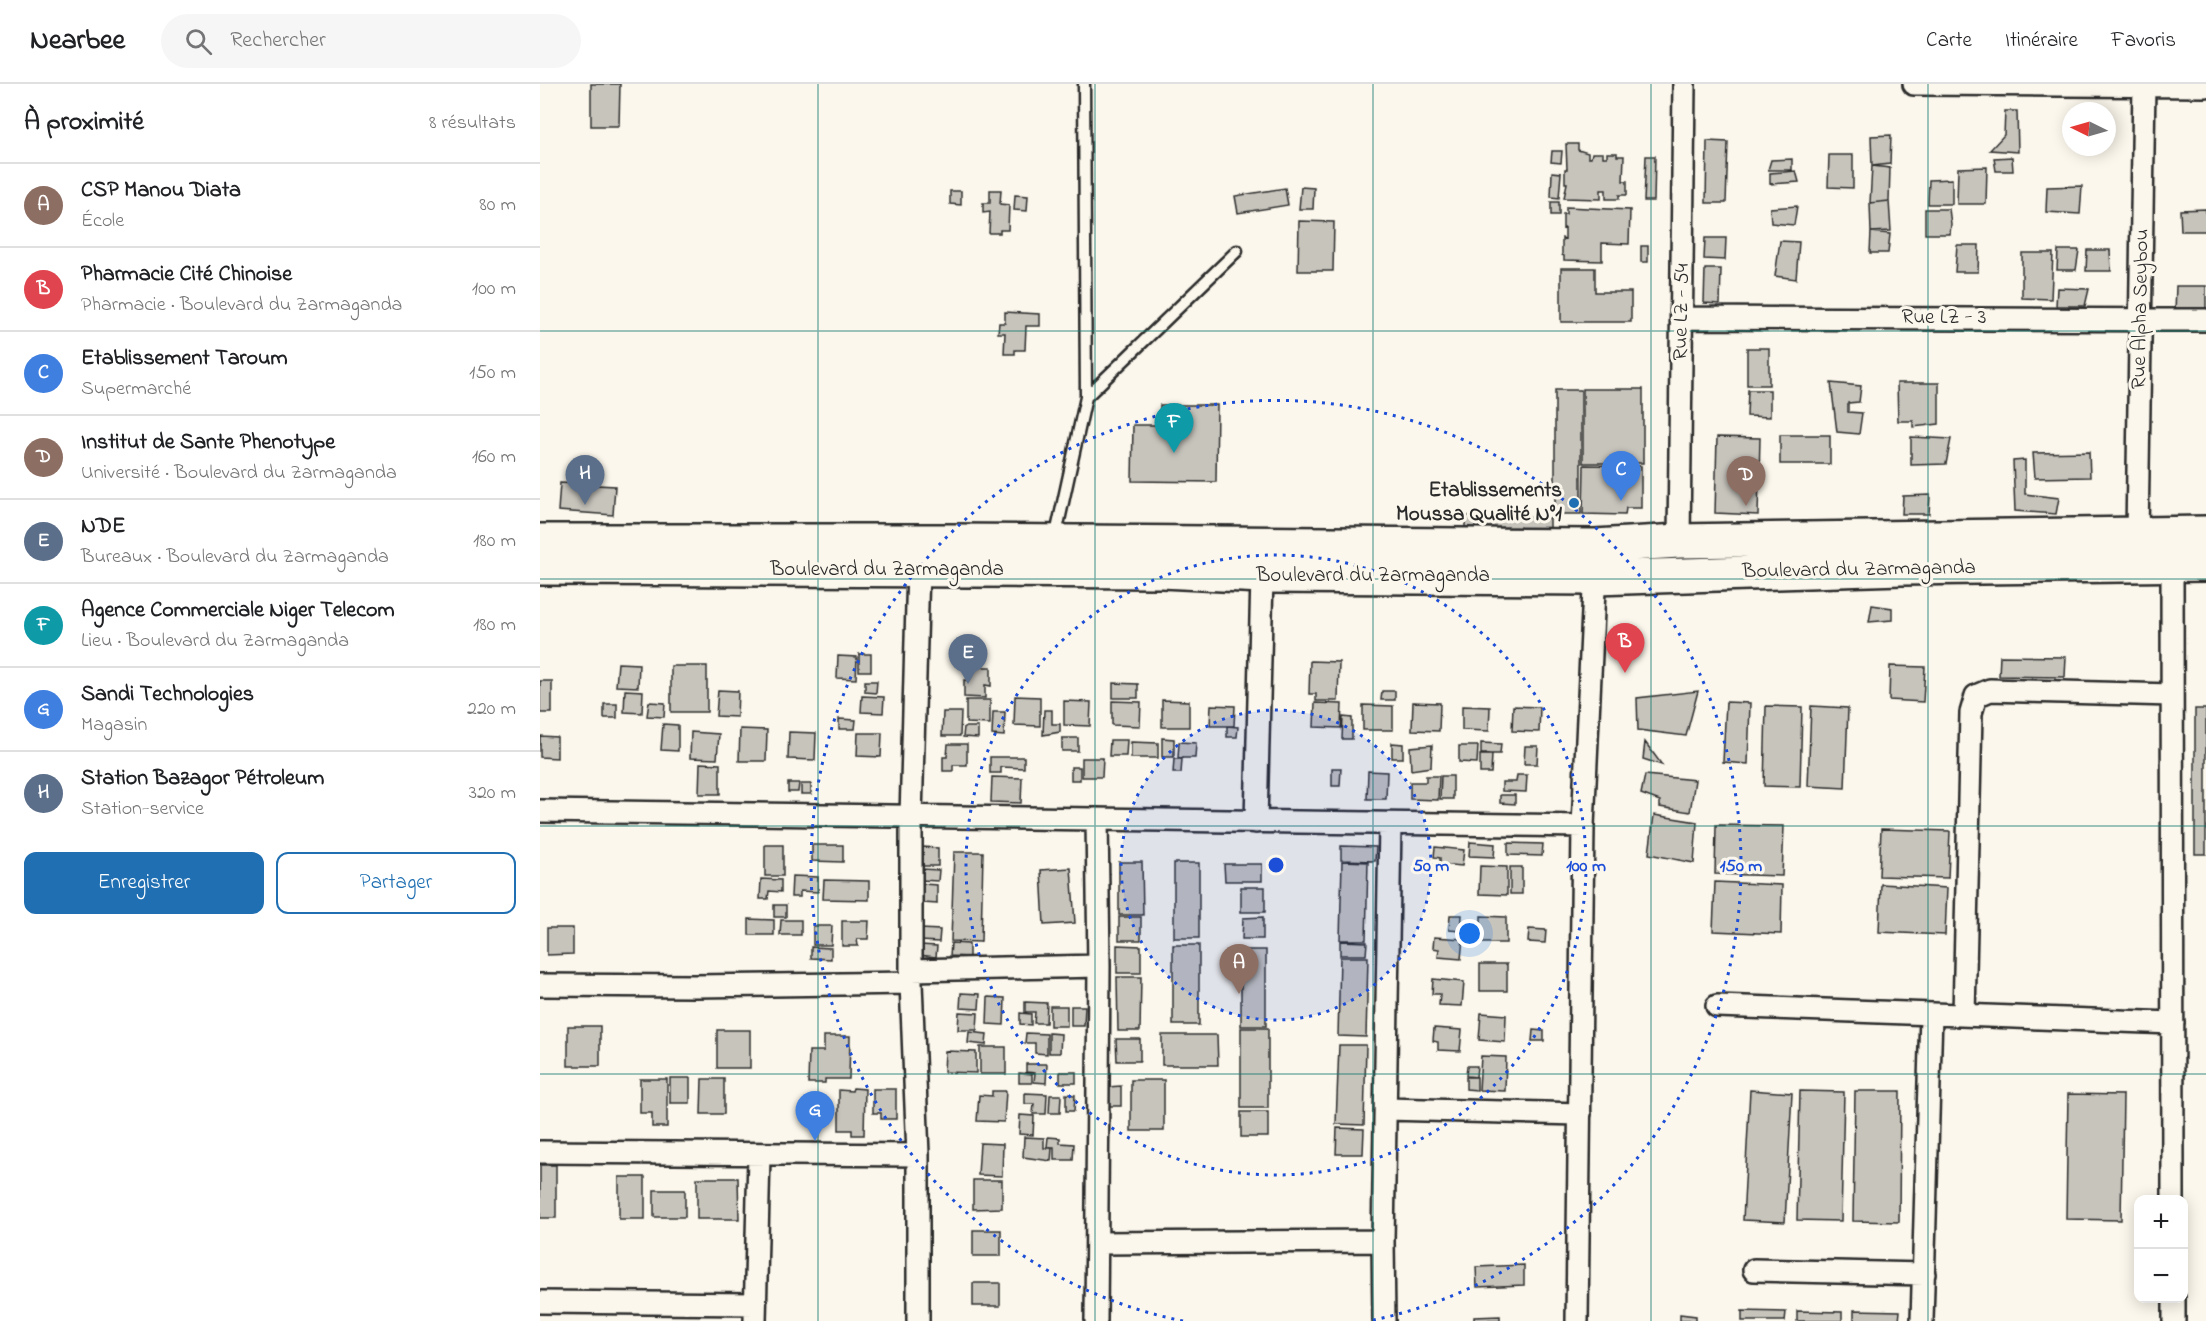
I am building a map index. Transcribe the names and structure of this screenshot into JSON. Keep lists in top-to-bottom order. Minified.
{"streets":{"main road":["Boulevard du Zarmaganda"],"street":["Rue Alpha Seybou","Rue LZ - 54","Rue LZ - 3"]},"crossings":[["Rue Alpha Seybou","Rue LZ - 3"],["Rue Alpha Seybou","Boulevard du Zarmaganda"],["Rue LZ - 54","Rue LZ - 3"],["Rue LZ - 54","Boulevard du Zarmaganda"]],"places":["Etablissements Moussa Qualité N°1"],"north":"left","page":{"header":"Nearbee","search":"Rechercher","nav":["Carte","Itinéraire","Favoris"],"heading":["À proximité","8 résultats"],"list":[{"mark":"A","name":"CSP Manou Diata","note":"École","value":"80 m"},{"mark":"B","name":"Pharmacie Cité Chinoise","note":"Pharmacie · Boulevard du Zarmaganda","value":"100 m"},{"mark":"C","name":"Etablissement Taroum","note":"Supermarché","value":"150 m"},{"mark":"D","name":"Institut de Sante Phenotype","note":"Université · Boulevard du Zarmaganda","value":"160 m"},{"mark":"E","name":"NDE","note":"Bureaux · Boulevard du Zarmaganda","value":"180 m"},{"mark":"F","name":"Agence Commerciale Niger Telecom","note":"Lieu · Boulevard du Zarmaganda","value":"180 m"},{"mark":"G","name":"Sandi Technologies","note":"Magasin","value":"220 m"},{"mark":"H","name":"Station Bazagor Pétroleum","note":"Station-service","value":"320 m"}],"pins":["F","C","H","D","B","E","A","G"],"buttons":["Enregistrer","Partager"],"map_buttons":["+","−"]},"rings":["50 m","100 m","150 m"]}
